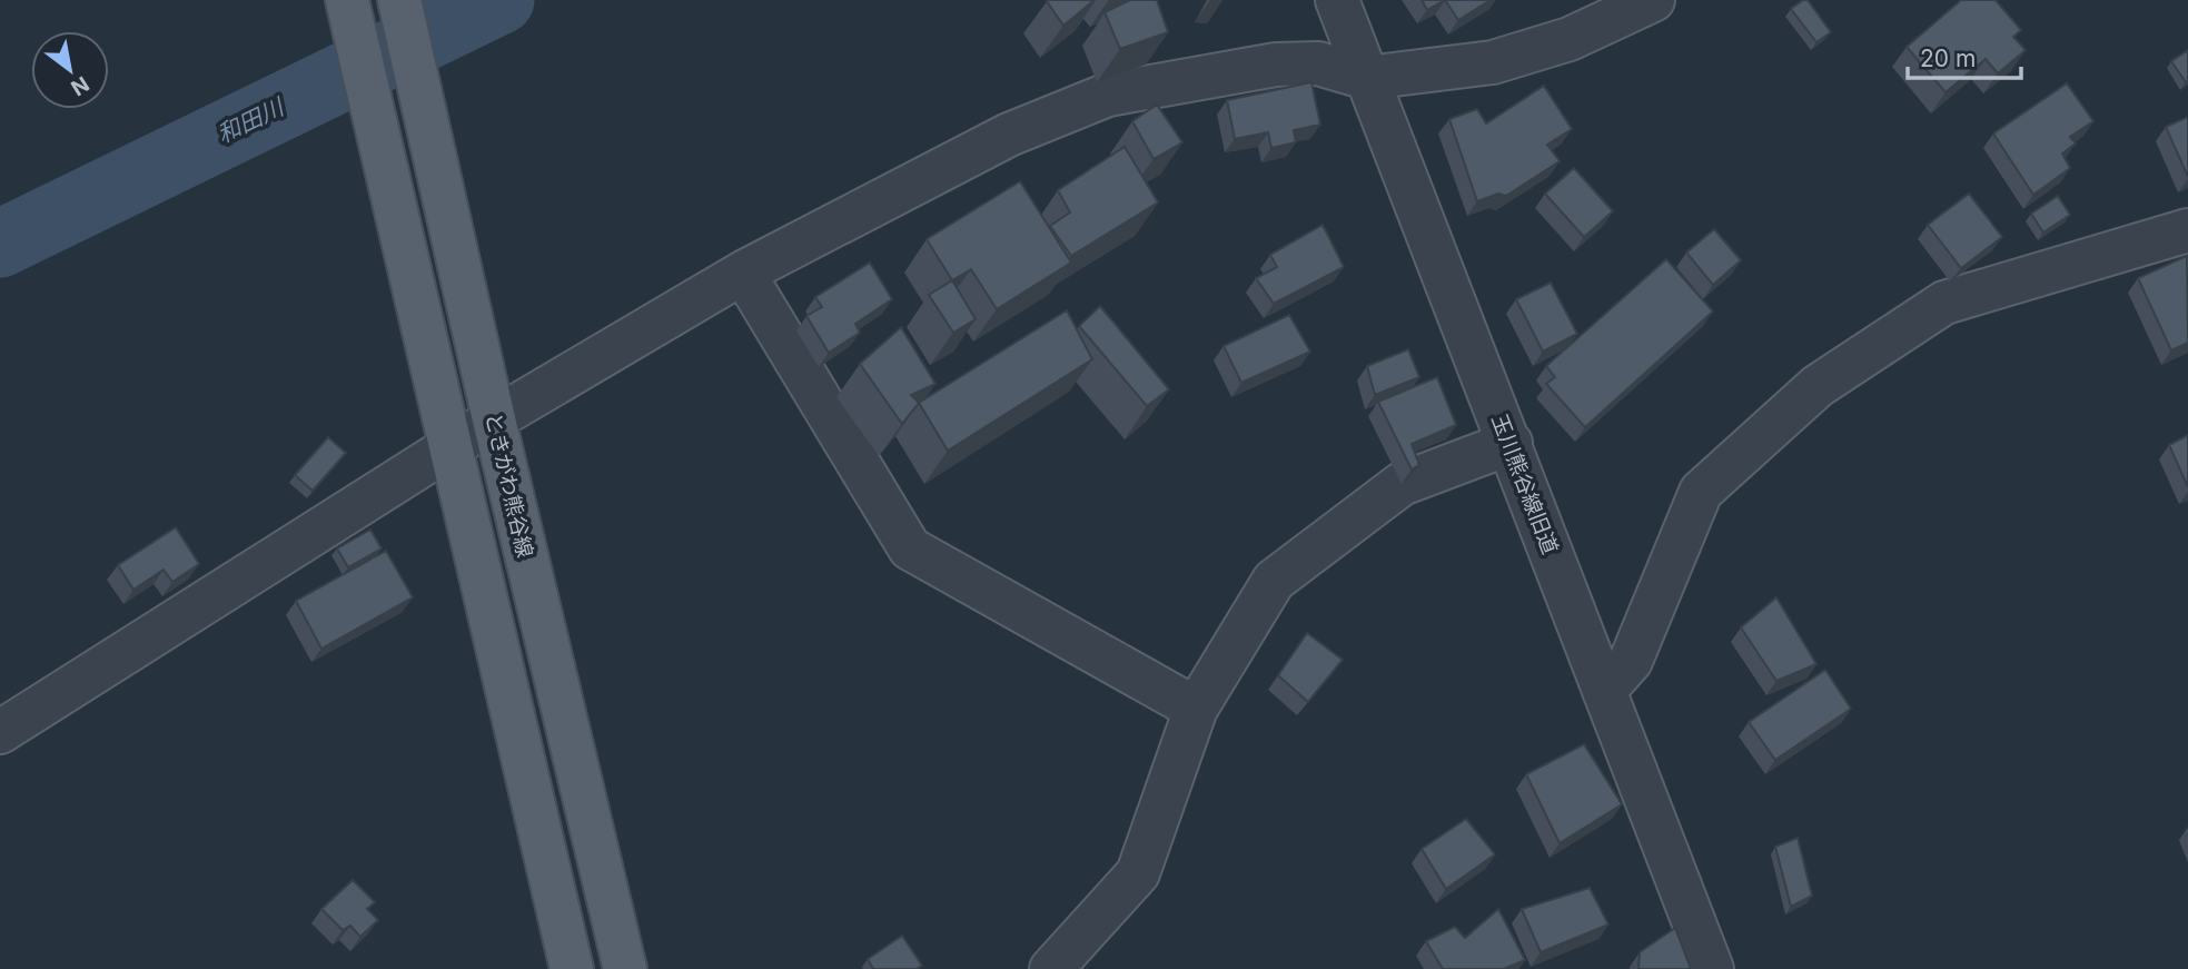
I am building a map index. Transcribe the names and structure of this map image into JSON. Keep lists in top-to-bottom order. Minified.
{"streets":{"main road":["ときがわ熊谷線"],"street":["玉川熊谷線旧道"]},"water":["和田川"],"scale_bar":"20 m","north":"bottom right"}
